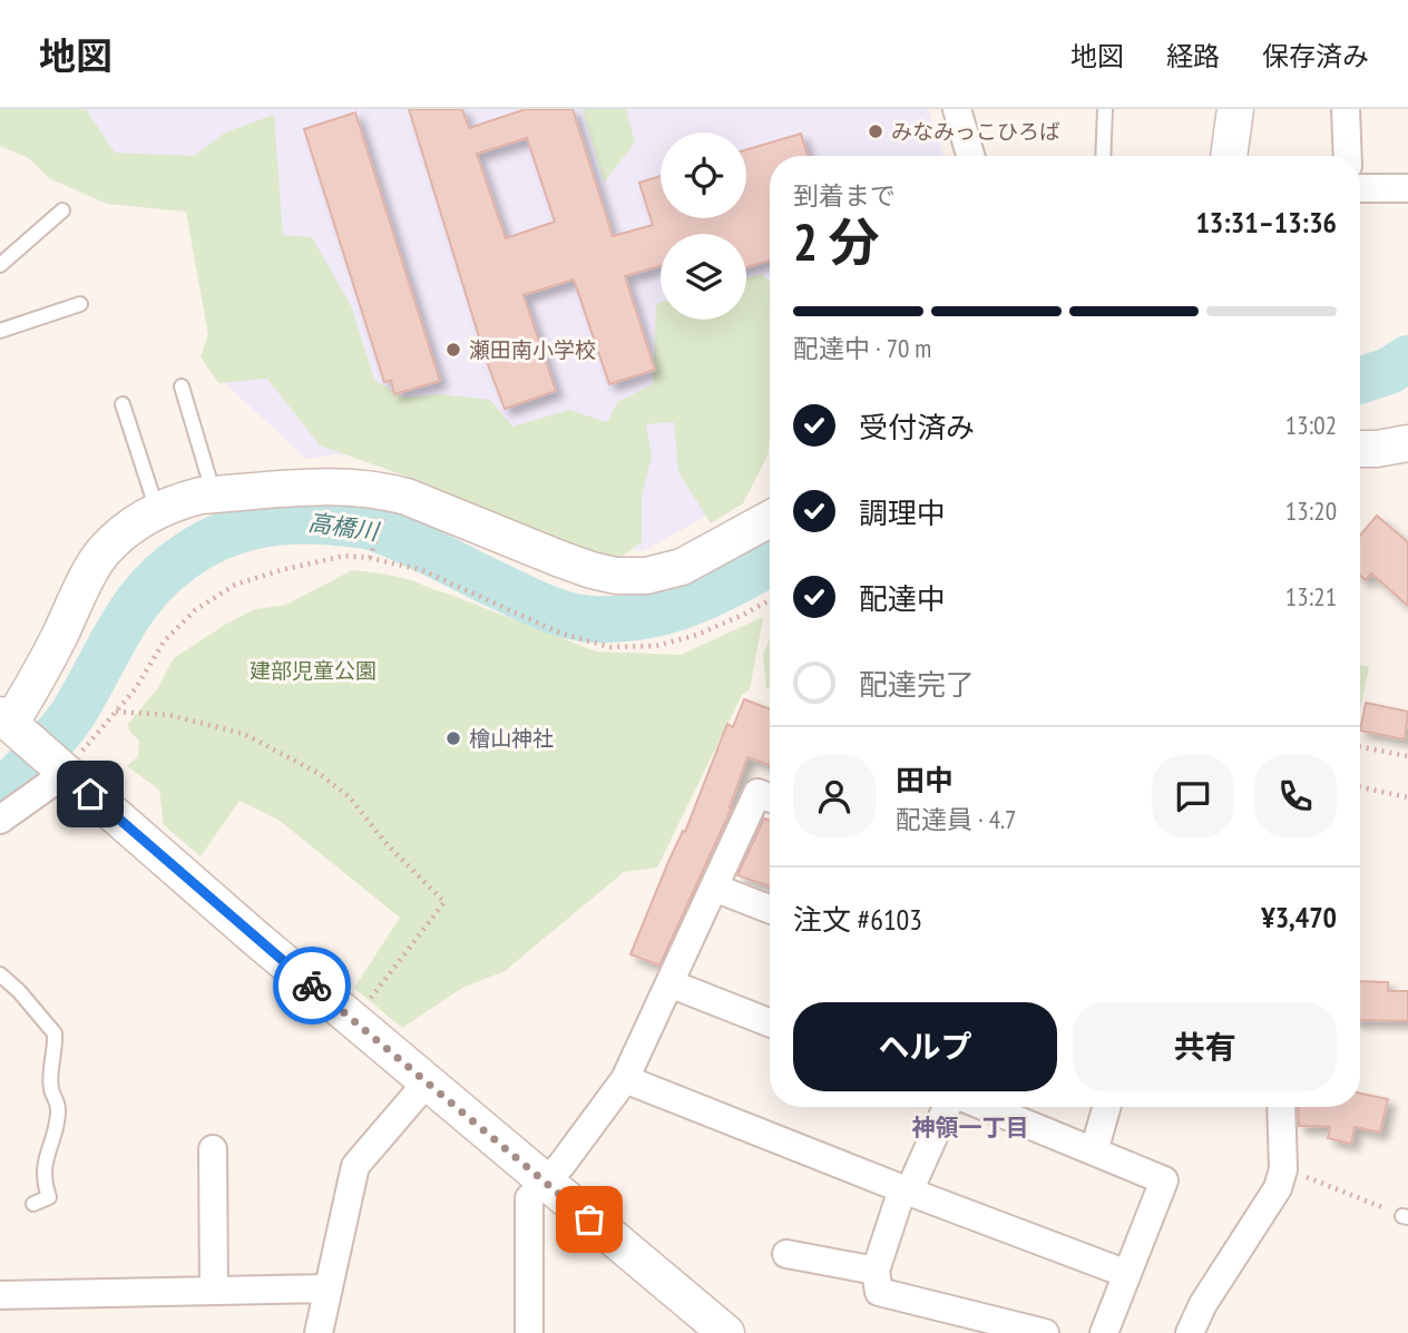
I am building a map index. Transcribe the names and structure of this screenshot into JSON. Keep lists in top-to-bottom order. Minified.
{"districts":["神領一丁目"],"water":["高橋川"],"parks":["建部児童公園"],"places":["みなみっこひろば","瀬田南小学校","檜山神社"],"page":{"header":"地図","nav":["地図","経路","保存済み"],"heading":["2 分","到着まで","13:31–13:36"],"panel":["田中","配達員 · 4.7","注文 #6103","¥3,470"],"bar":"配達中 · 70 m","list":[["受付済み","13:02"],["調理中","13:20"],["配達中","13:21"],"配達完了"],"buttons":["ヘルプ","共有"]}}
